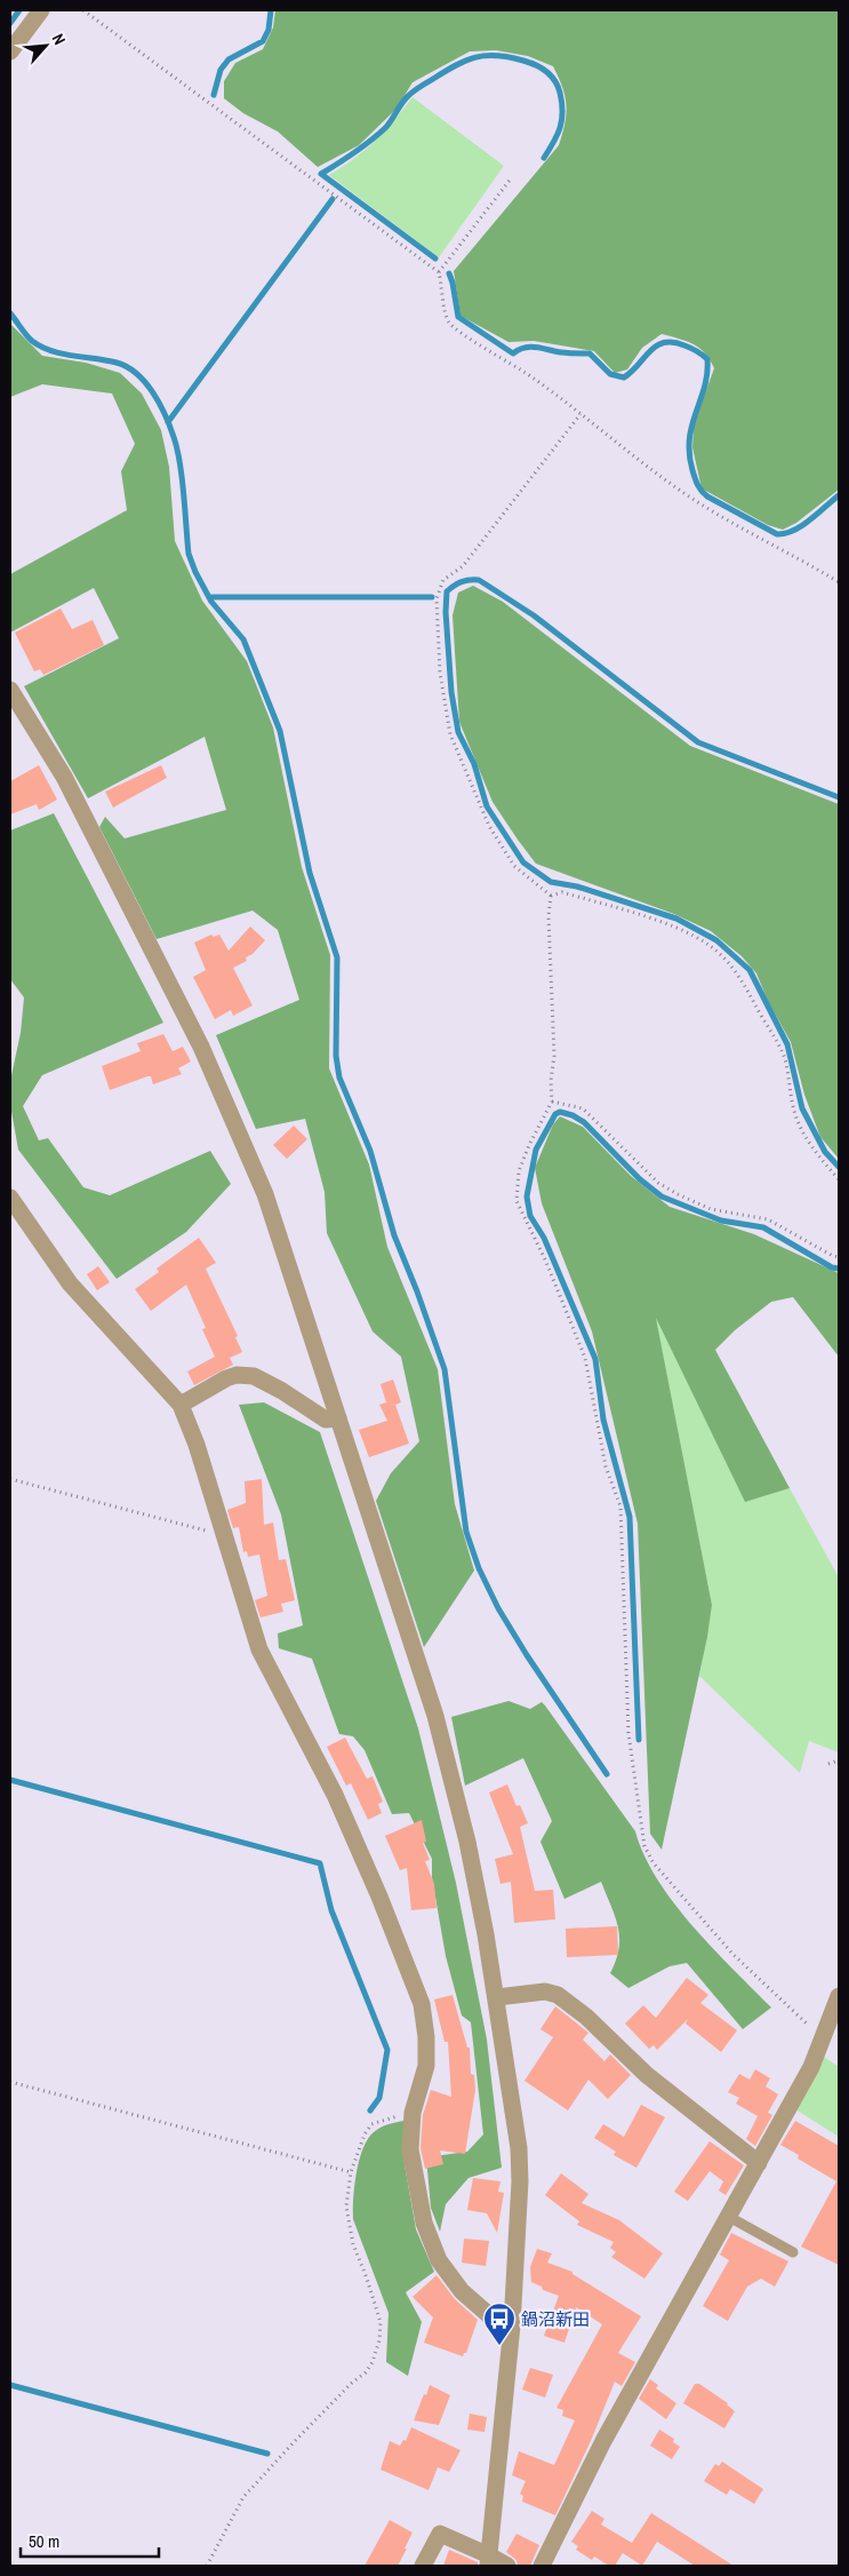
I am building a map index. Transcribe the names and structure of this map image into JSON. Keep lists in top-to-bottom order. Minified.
{"places":{"bus stop":["鍋沼新田"]},"scale_bar":"50 m","north":"top right"}
